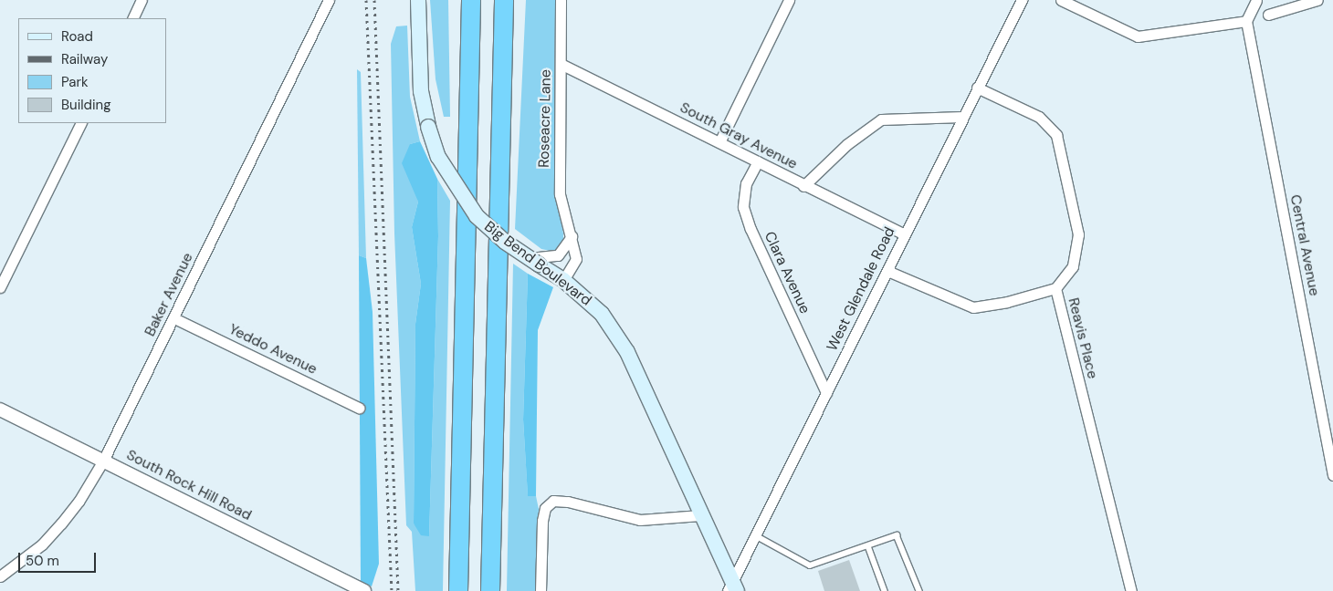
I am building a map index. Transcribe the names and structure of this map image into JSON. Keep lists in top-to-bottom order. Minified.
{"streets":{"main road":["Big Bend Boulevard"],"street":["Roseacre Lane","South Gray Avenue","Central Avenue","Clara Avenue","West Glendale Road","Baker Avenue","Reavis Place","Yeddo Avenue","South Rock Hill Road"]},"crossings":[["Roseacre Lane","South Gray Avenue"],["Roseacre Lane","Big Bend Boulevard"],["South Gray Avenue","Clara Avenue"],["South Gray Avenue","West Glendale Road"],["Big Bend Boulevard","West Glendale Road"],["Clara Avenue","West Glendale Road"],["West Glendale Road","Reavis Place"],["Baker Avenue","Yeddo Avenue"],["Baker Avenue","South Rock Hill Road"]],"legend":["Road","Railway","Park","Building"],"scale_bar":"50 m"}
